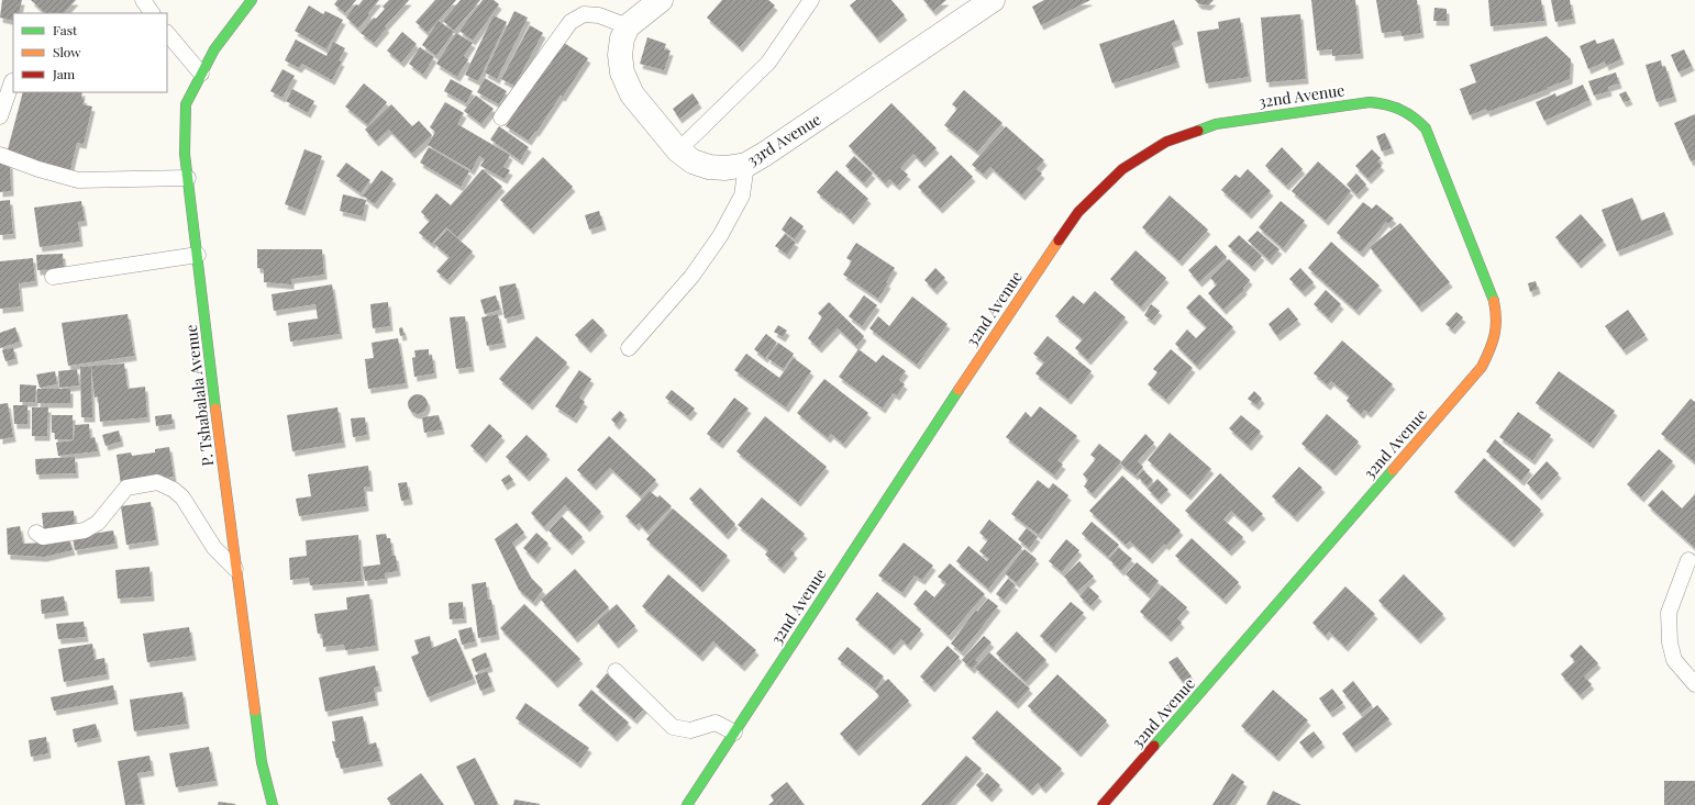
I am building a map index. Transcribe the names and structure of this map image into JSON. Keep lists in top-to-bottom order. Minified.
{"streets":{"street":["32nd Avenue","33rd Avenue","P. Tshabalala Avenue"]},"legend":["Fast","Slow","Jam"]}
